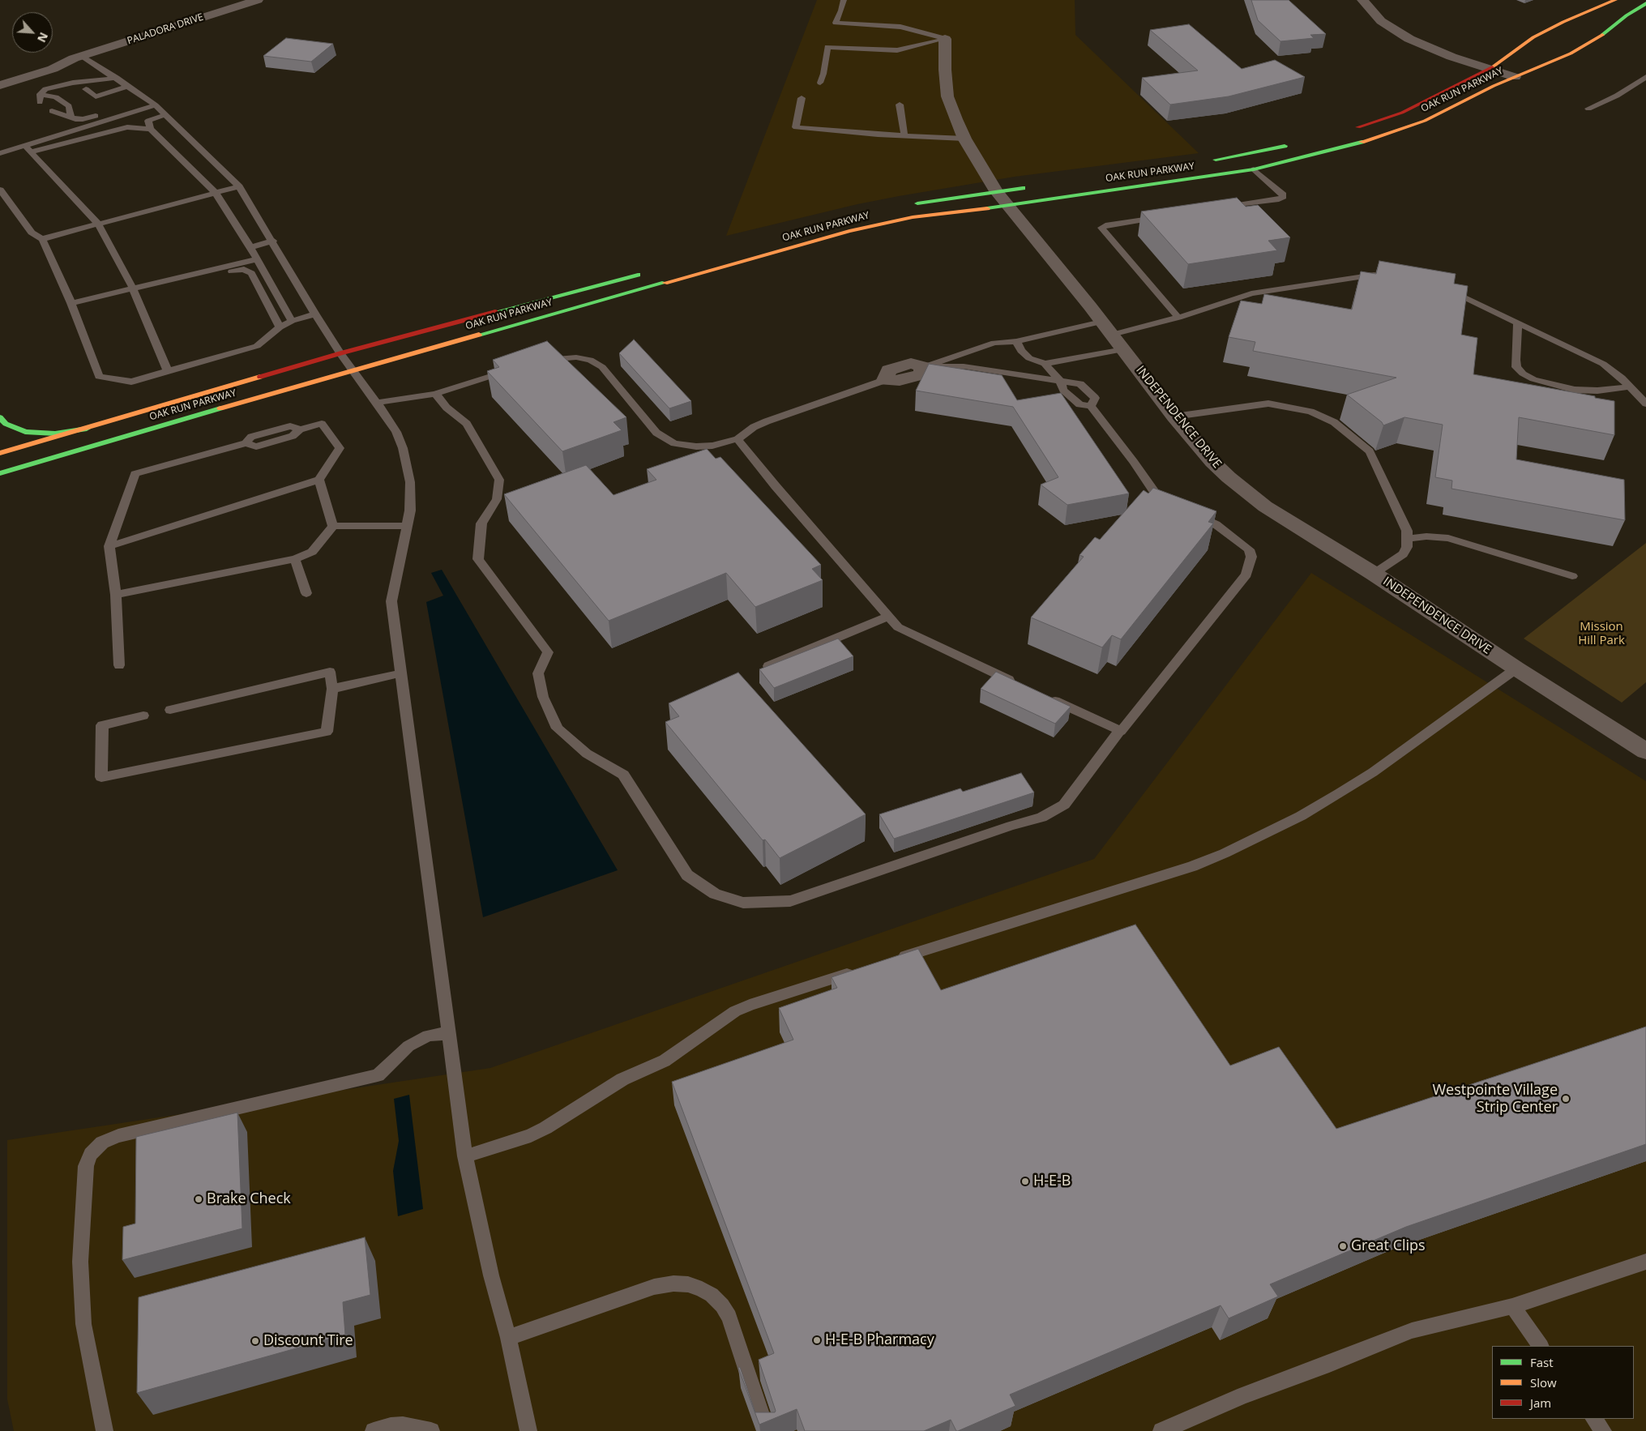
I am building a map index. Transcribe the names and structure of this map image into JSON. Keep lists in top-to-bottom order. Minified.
{"streets":{"street":["PALADORA DRIVE","OAK RUN PARKWAY","INDEPENDENCE DRIVE"]},"crossings":[["OAK RUN PARKWAY","INDEPENDENCE DRIVE"]],"parks":["Mission Hill Park"],"places":["Westpointe Village Strip Center","H-E-B","Brake Check","Great Clips","H-E-B Pharmacy","Discount Tire"],"legend":["Fast","Slow","Jam"],"north":"bottom right"}
